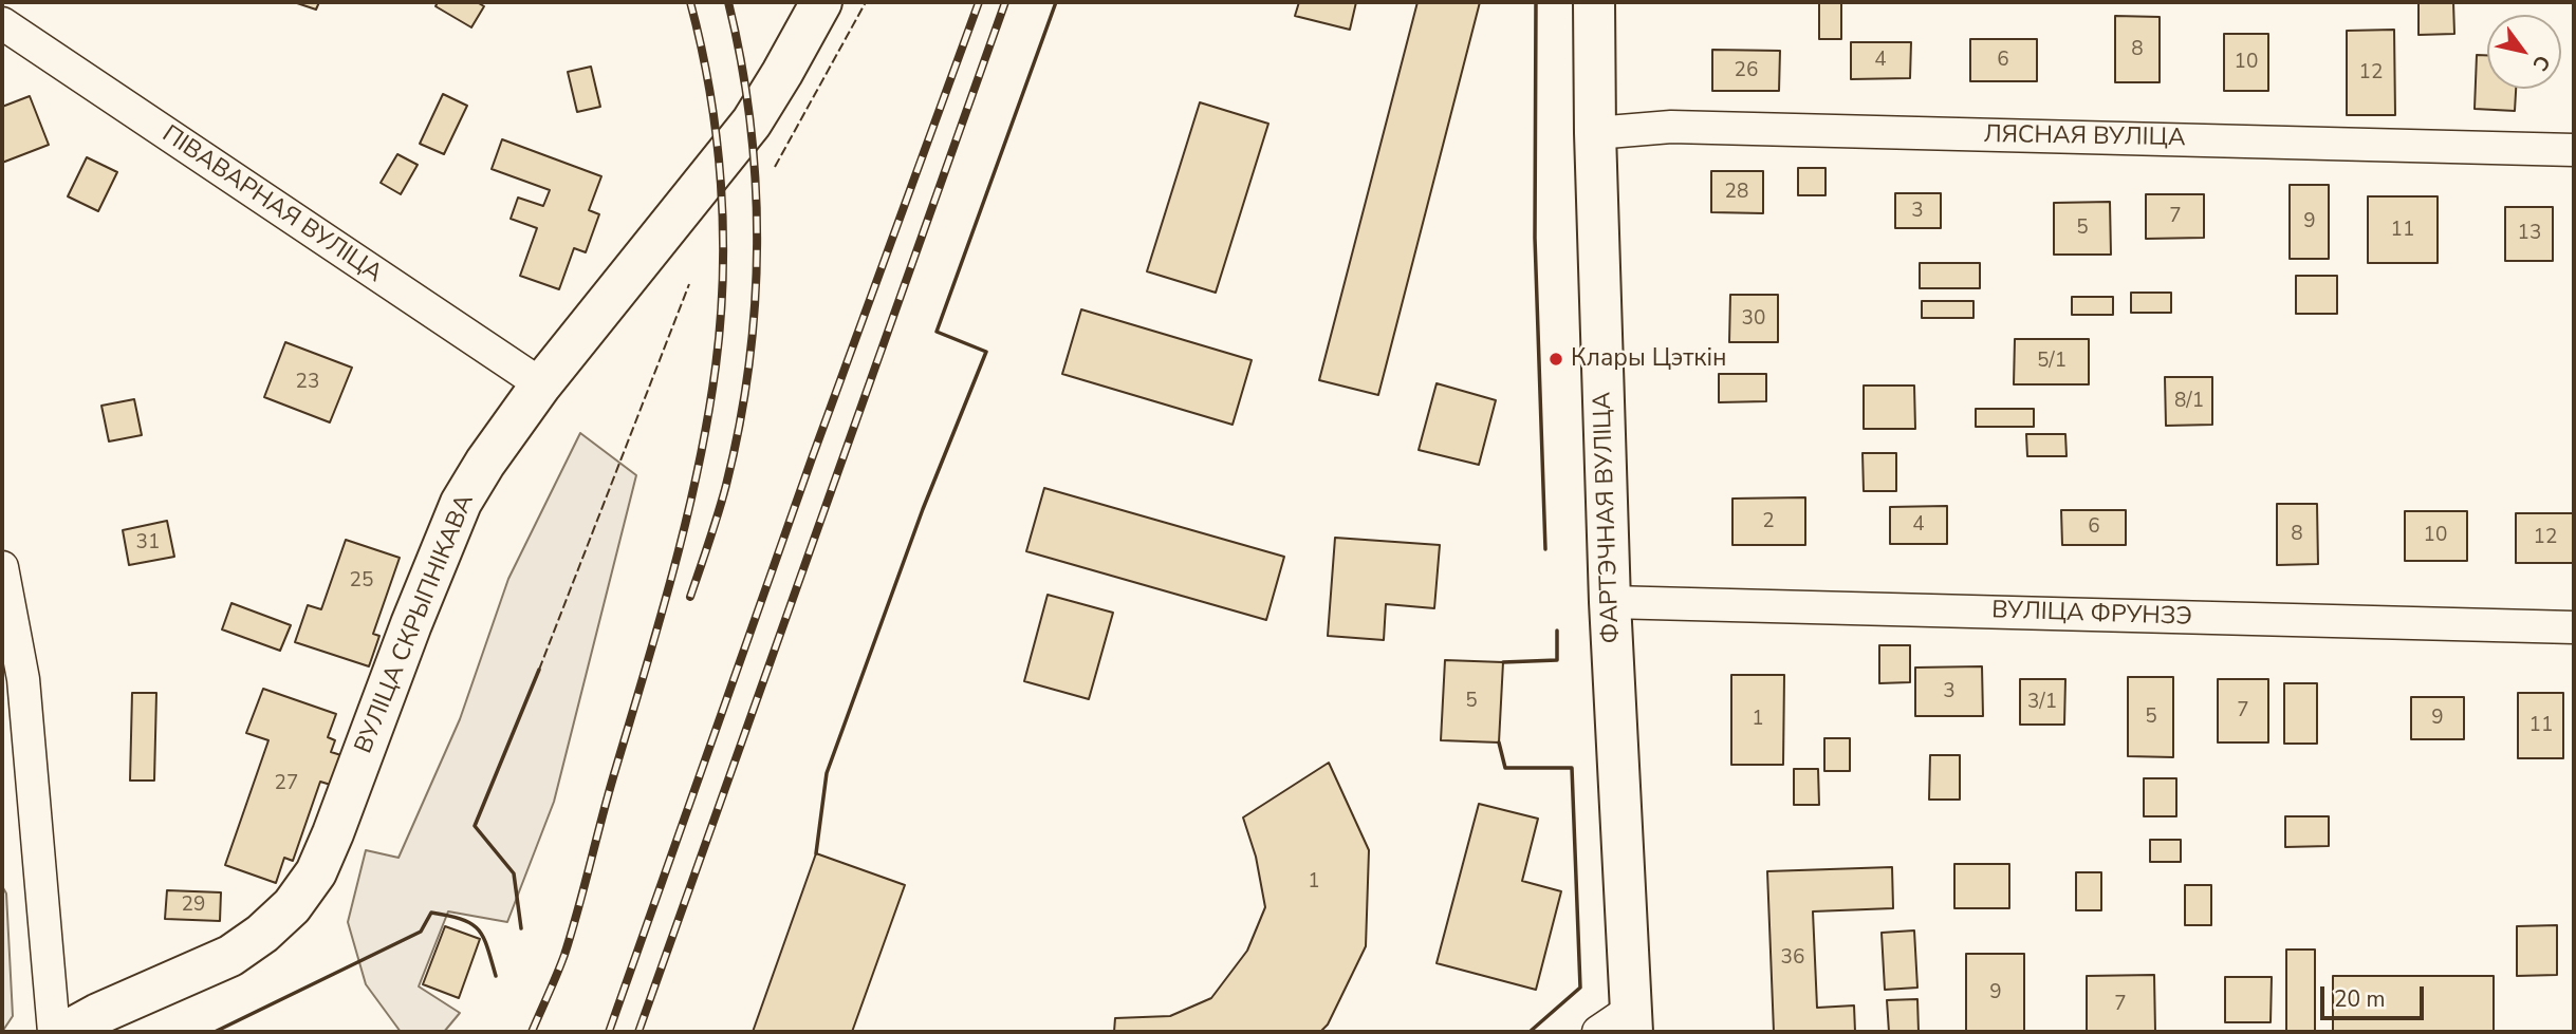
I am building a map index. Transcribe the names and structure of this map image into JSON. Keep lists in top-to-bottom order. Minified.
{"streets":{"street":["ЛЯСНАЯ ВУЛІЦА","ПІВАВАРНАЯ ВУЛІЦА","ФАРТЭЧНАЯ ВУЛІЦА","ВУЛІЦА ФРУНЗЭ","ВУЛІЦА СКРЫПНІКАВА"]},"crossings":[["ЛЯСНАЯ ВУЛІЦА","ФАРТЭЧНАЯ ВУЛІЦА"],["ПІВАВАРНАЯ ВУЛІЦА","ВУЛІЦА СКРЫПНІКАВА"],["ФАРТЭЧНАЯ ВУЛІЦА","ВУЛІЦА ФРУНЗЭ"]],"places":["Клары Цэткін"],"house_numbers":["8","4","6","10","26","12","28","3","7","9","5","11","13","30","5/1","23","8/1","2","4","6","8","10","12","31","25","3","5","3/1","7","5","9","1","11","27","1","29","36","9","7"],"scale_bar":"20 m","north":"bottom right"}
